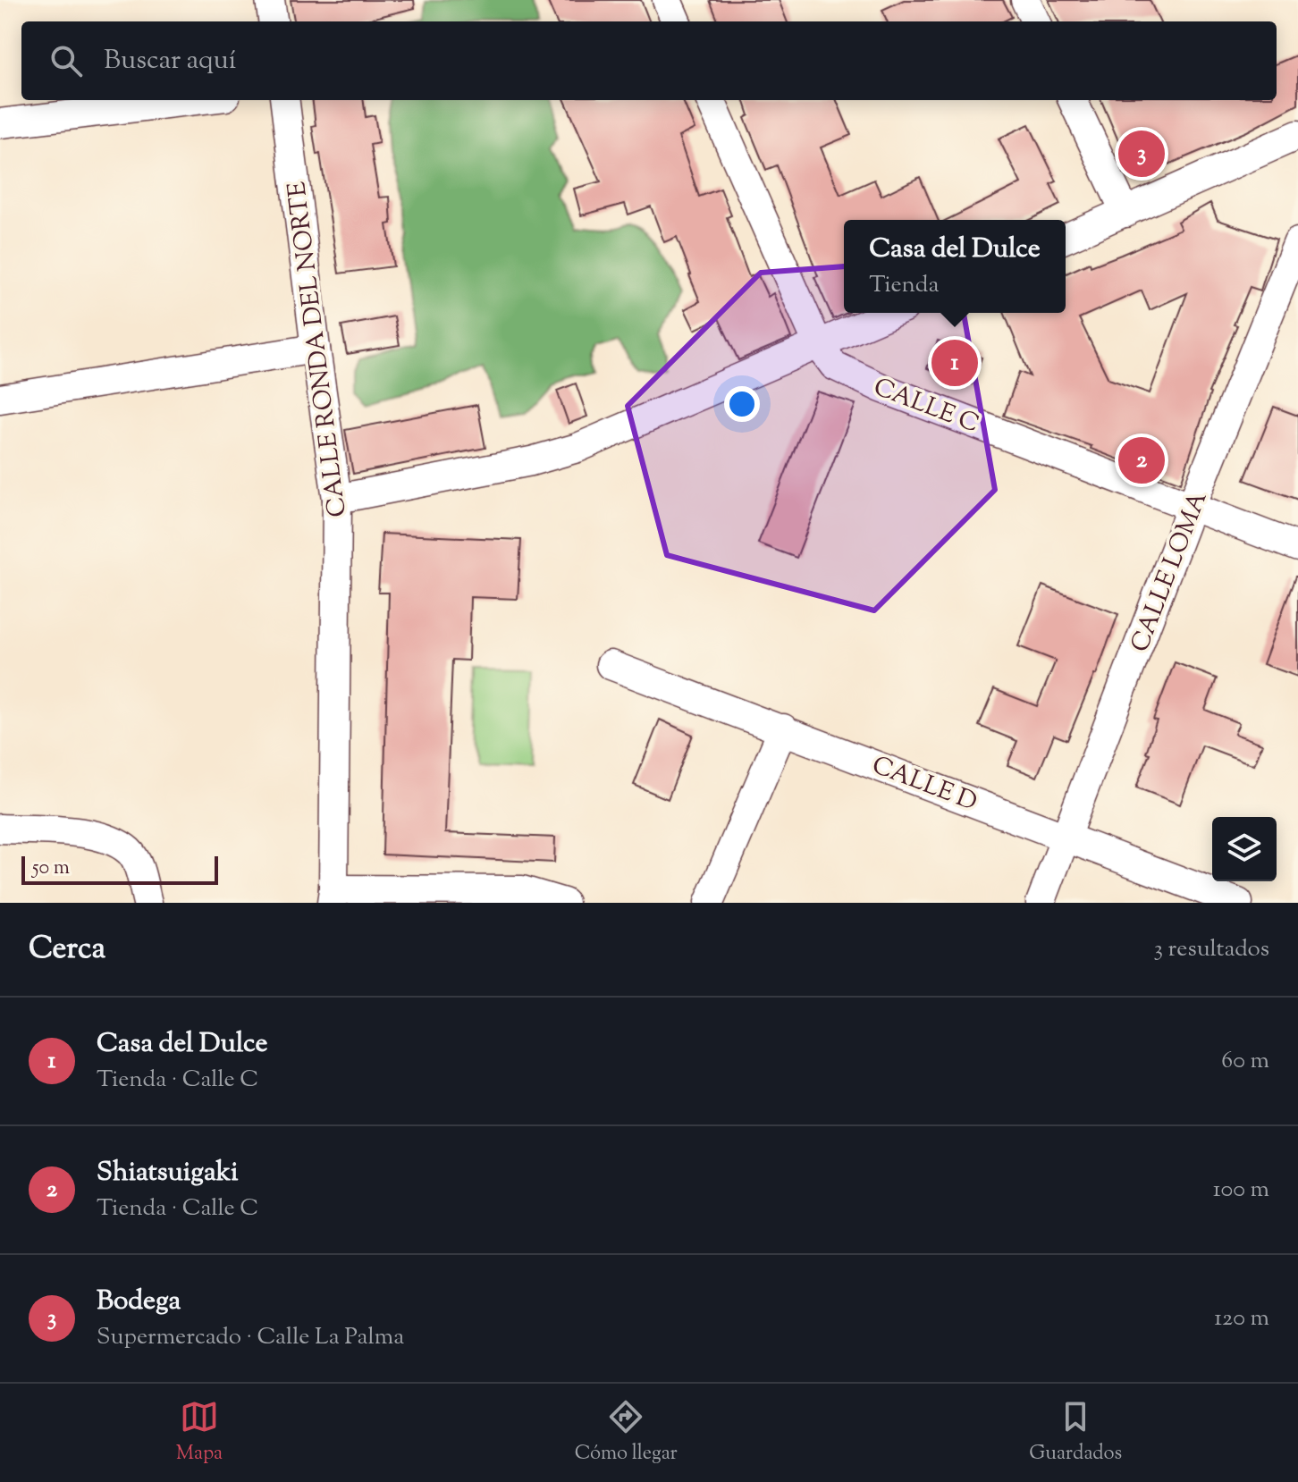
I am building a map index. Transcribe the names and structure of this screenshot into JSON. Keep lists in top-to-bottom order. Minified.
{"streets":{"street":["CALLE RONDA DEL NORTE","CALLE C","CALLE LOMA","CALLE D"]},"crossings":[["CALLE C","CALLE LOMA"],["CALLE LOMA","CALLE D"]],"scale_bar":"50 m","page":{"search":"Buscar aquí","pins":["3","1","2"],"popup":["Casa del Dulce","Tienda"],"scale":"50 m","heading":["Cerca","3 resultados"],"list":[{"mark":"1","name":"Casa del Dulce","note":"Tienda · Calle C","value":"60 m"},{"mark":"2","name":"Shiatsuigaki","note":"Tienda · Calle C","value":"100 m"},{"mark":"3","name":"Bodega","note":"Supermercado · Calle La Palma","value":"120 m"}],"nav":["Mapa","Cómo llegar","Guardados"]}}
